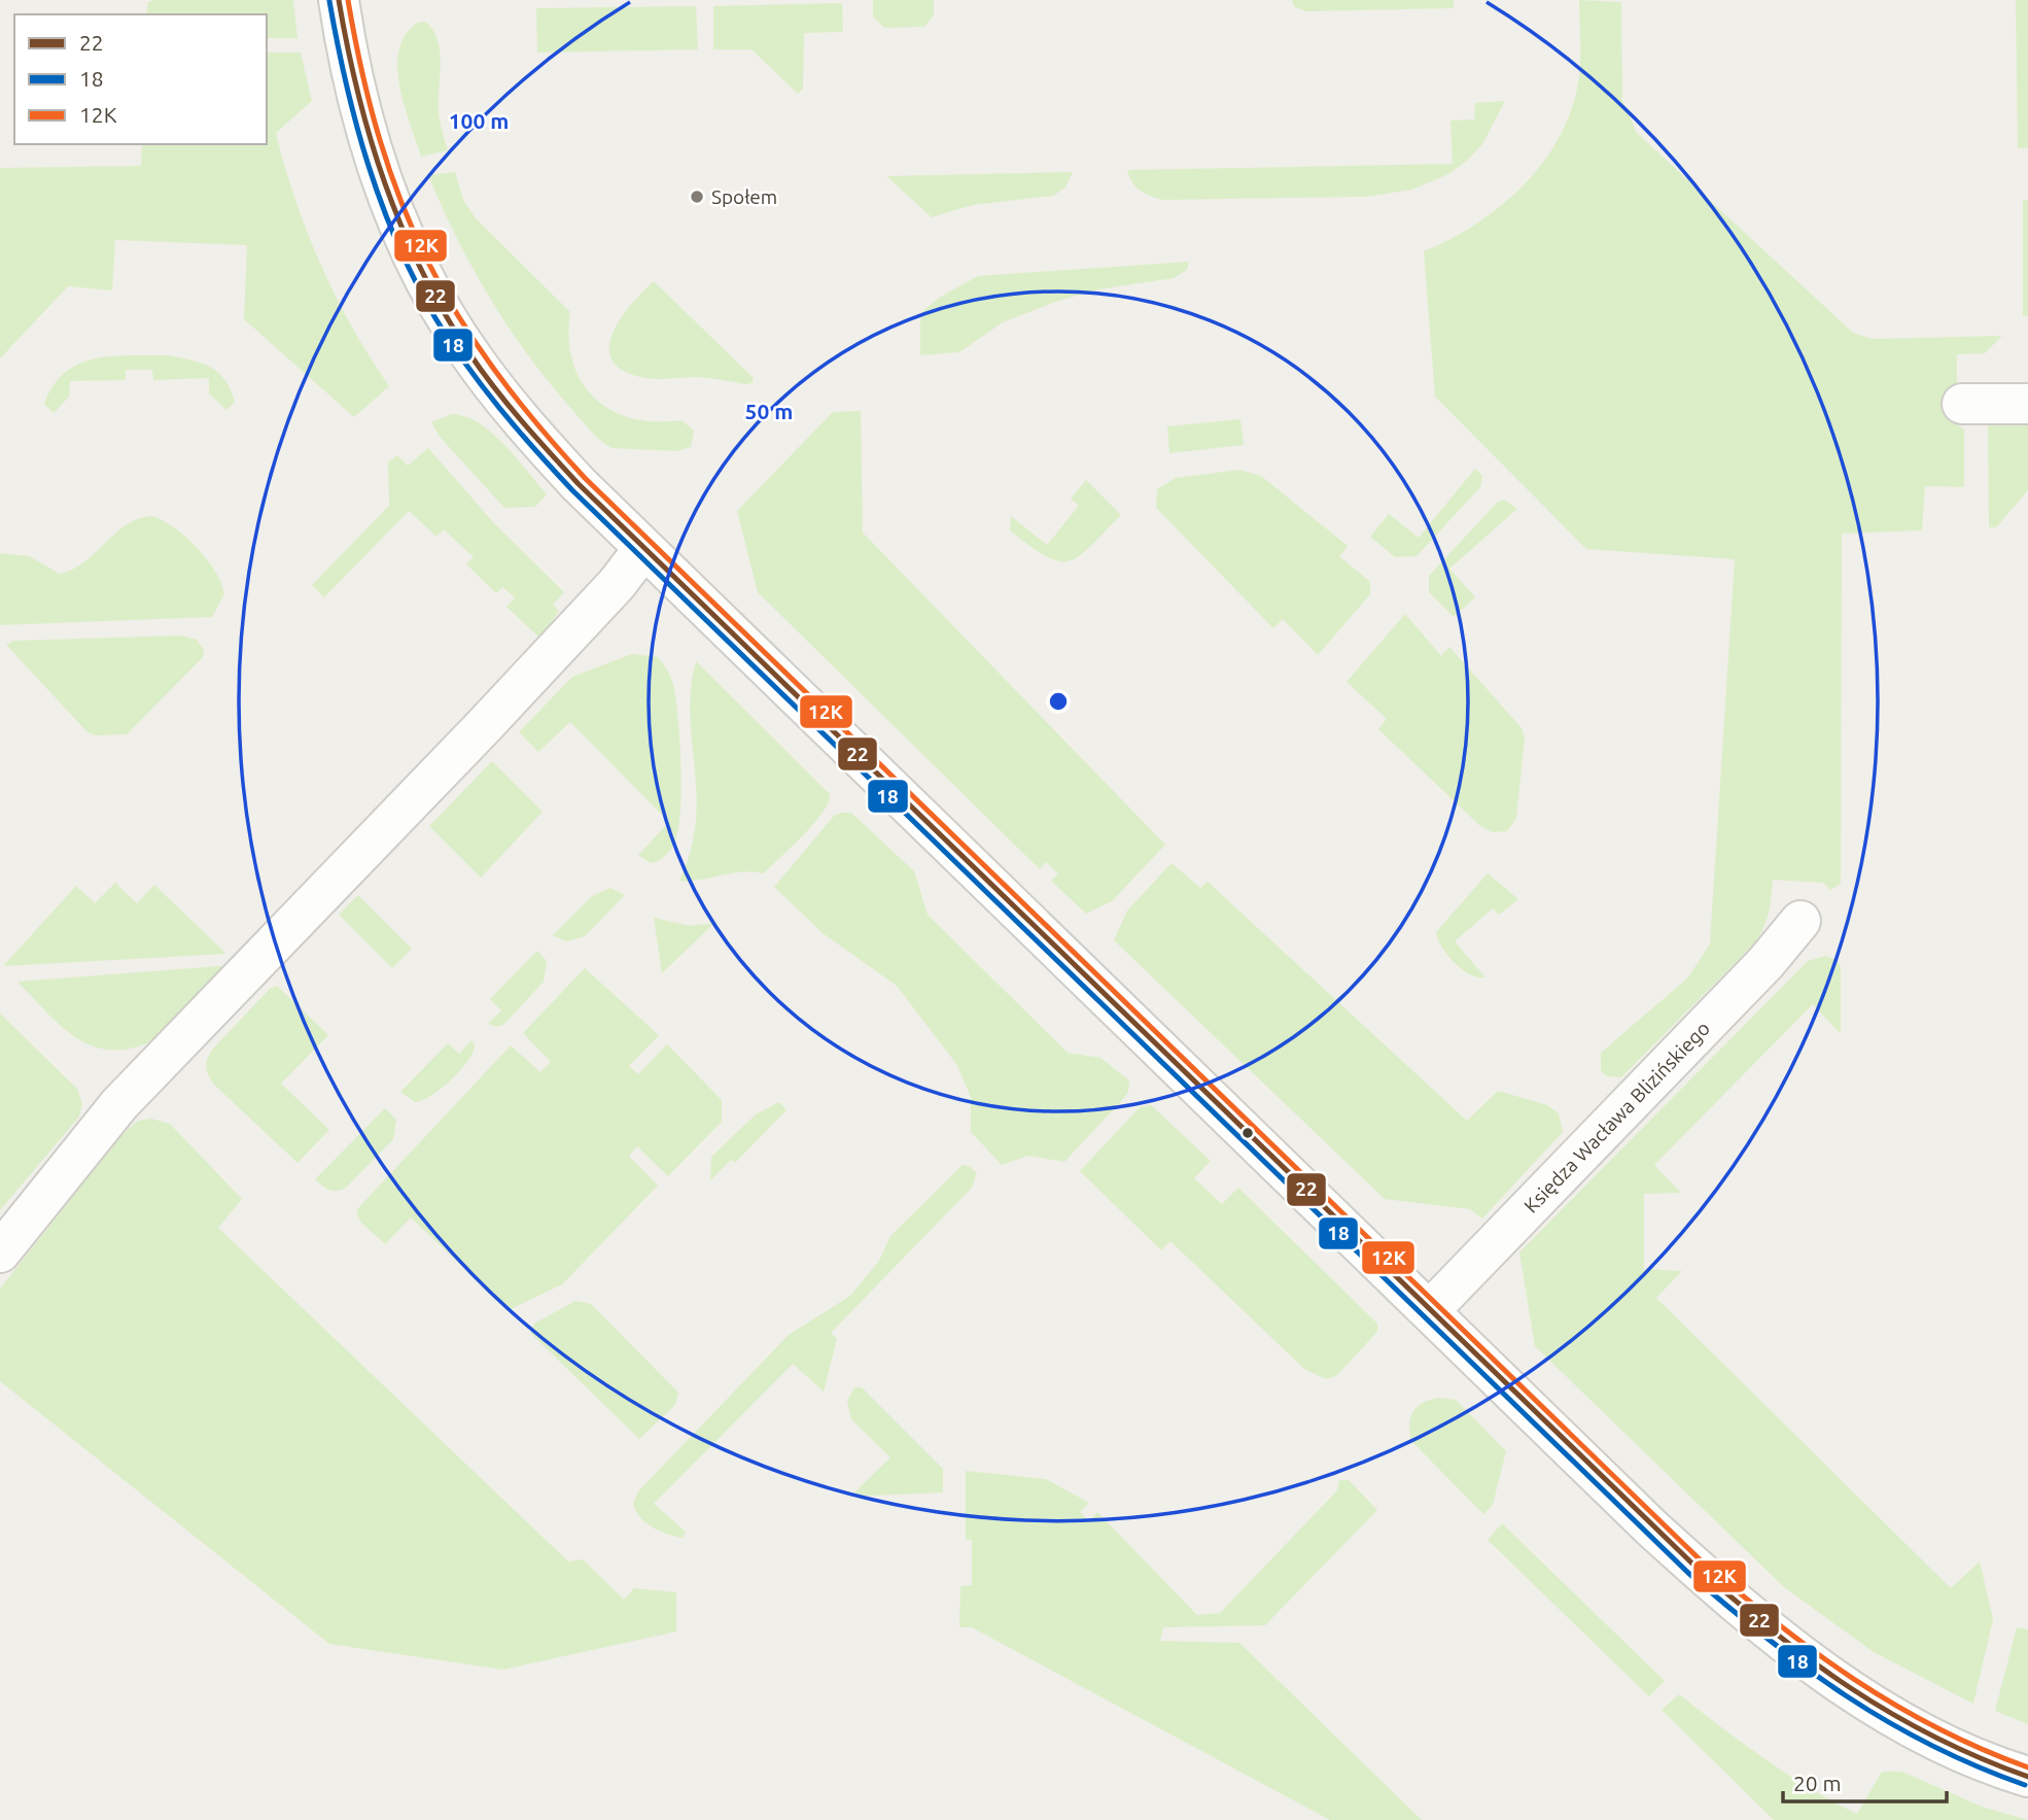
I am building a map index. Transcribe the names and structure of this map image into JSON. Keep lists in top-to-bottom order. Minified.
{"streets":{"street":["Księdza Wacława Blizińskiego"]},"places":["Społem"],"lines":["transit line 22","transit line 12K","transit line 18"],"legend":["22","18","12K"],"scale_bar":"20 m","rings":["100 m","50 m"]}
